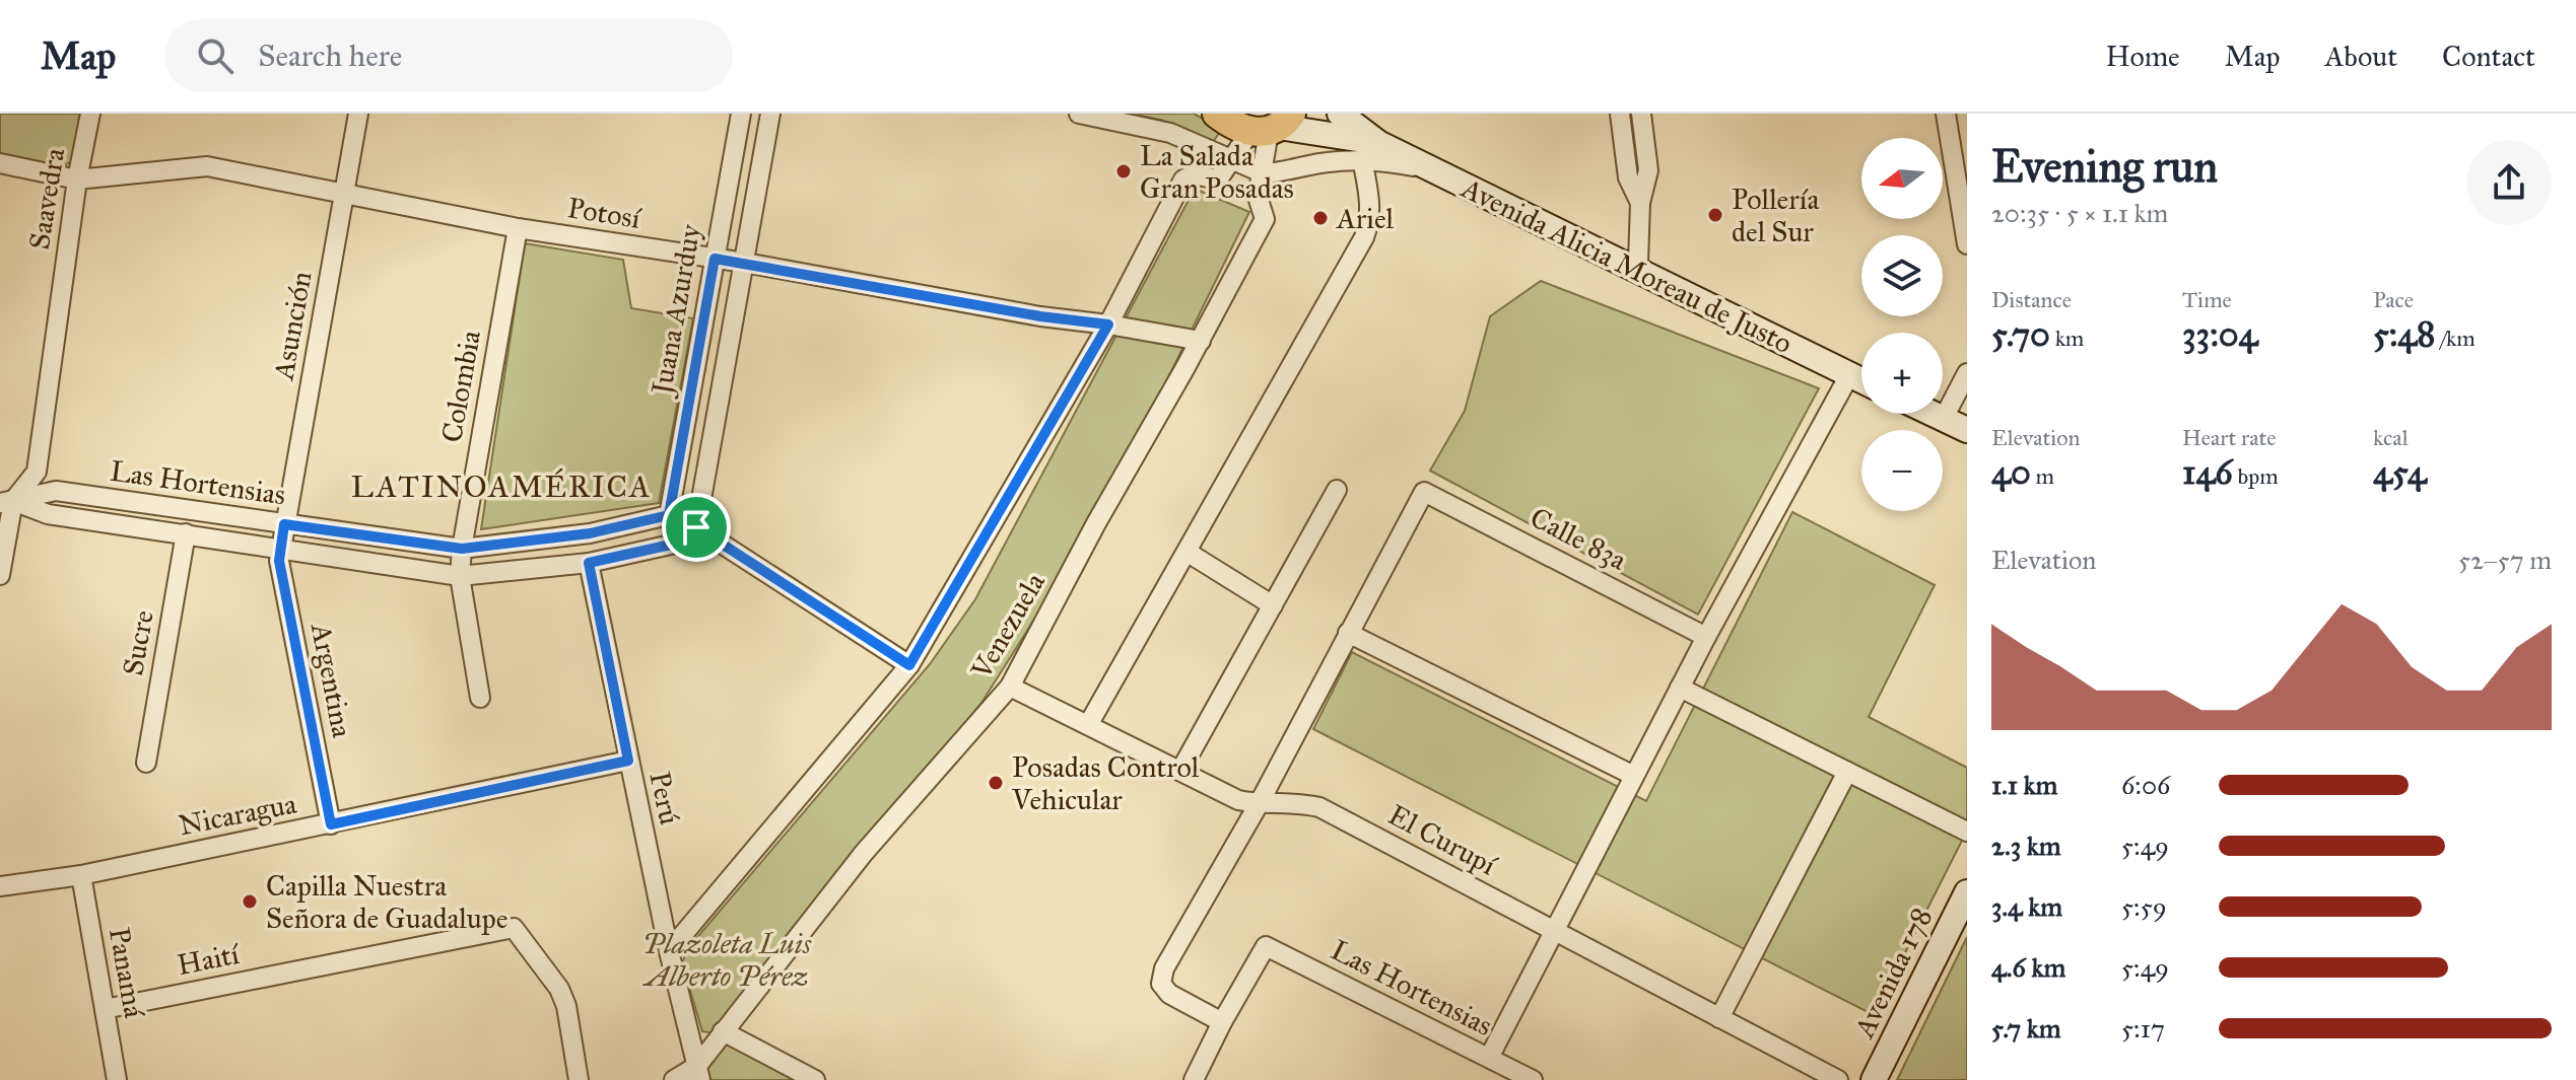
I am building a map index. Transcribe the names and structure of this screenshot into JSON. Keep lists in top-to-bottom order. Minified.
{"streets":{"main road":["Avenida Alicia Moreau de Justo","Avenida 178"],"street":["Saavedra","Potosí","Juana Azurduy","Asunción","Colombia","Las Hortensias","Calle 83a","Venezuela","Sucre","Argentina","Perú","Nicaragua","El Curupí","Haití","Panamá"]},"crossings":[["Saavedra","Potosí"],["Saavedra","Las Hortensias"],["Potosí","Juana Azurduy"],["Potosí","Asunción"],["Potosí","Colombia"],["Potosí","Venezuela"],["Avenida Alicia Moreau de Justo","Venezuela"],["Juana Azurduy","Las Hortensias"],["Asunción","Las Hortensias"],["Asunción","Argentina"],["Colombia","Las Hortensias"],["Las Hortensias","Sucre"],["Las Hortensias","Argentina"],["Las Hortensias","Perú"],["Venezuela","Perú"],["Venezuela","El Curupí"],["Argentina","Nicaragua"],["Perú","Nicaragua"],["Nicaragua","Panamá"],["Haití","Panamá"]],"districts":["LATINOAMÉRICA"],"parks":["Plazoleta Luis Alberto Pérez"],"places":["La Salada Gran Posadas","Pollería del Sur","Ariel","Posadas Control Vehicular","Capilla Nuestra Señora de Guadalupe"],"north":"left","page":{"header":"Map","search":"Search here","nav":["Home","Map","About","Contact"],"heading":["Evening run","20:35 · 5 × 1.1 km"],"map_buttons":["+","−"],"stats":[["Distance","5.70 km"],["Time","33:04"],["Pace","5:48 /km"],["Elevation","40 m"],["Heart rate","146 bpm"],["kcal","454"]],"chart":["Elevation","52–57 m"],"list":[{"name":"1.1 km","note":"6:06"},{"name":"2.3 km","note":"5:49"},{"name":"3.4 km","note":"5:59"},{"name":"4.6 km","note":"5:49"},{"name":"5.7 km","note":"5:17"}]}}
